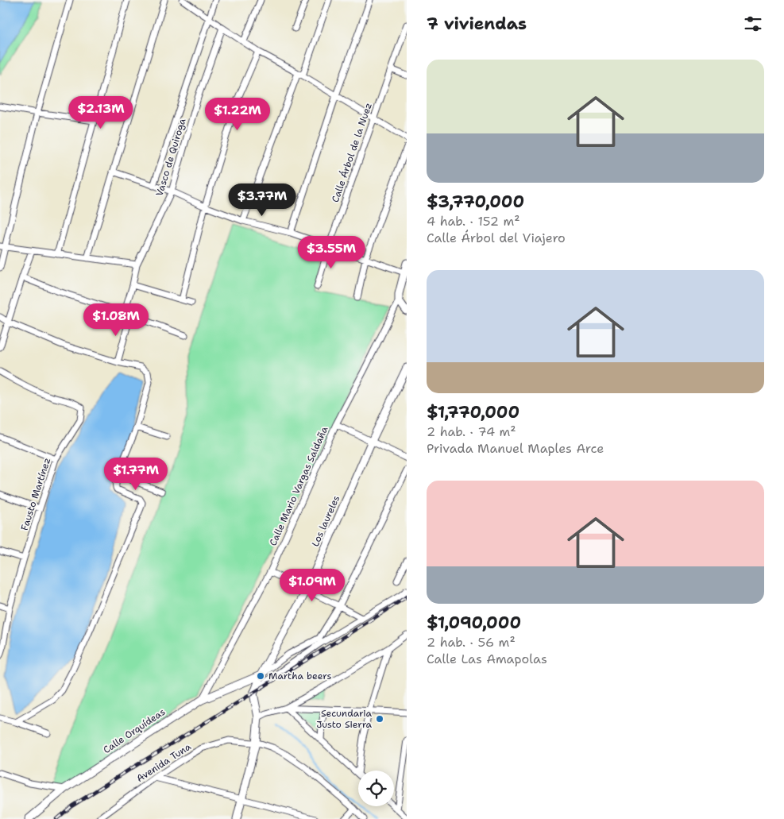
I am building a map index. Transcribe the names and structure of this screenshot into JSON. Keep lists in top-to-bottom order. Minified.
{"streets":{"street":["Calle Árbol de la Nuez","Vasco de Quiroga","Calle Mario Vargas Saldaña","Fausto Martínez","Los laureles","Calle Orquídeas","Avenida Tuna"]},"crossings":[["Calle Mario Vargas Saldaña","Calle Orquídeas"],["Los laureles","Calle Orquídeas"],["Los laureles","Avenida Tuna"]],"places":["Martha beers","Secundaria Justo Sierra"],"page":{"heading":"7 viviendas","list":[{"name":"$3,770,000","note":"4 hab. · 152 m² · Calle Árbol del Viajero"},{"name":"$1,770,000","note":"2 hab. · 74 m² · Privada Manuel Maples Arce"},{"name":"$1,090,000","note":"2 hab. · 56 m² · Calle Las Amapolas"}],"price":["$2.13M","$1.22M","$3.77M","$3.55M","$1.08M","$1.77M","$1.09M"]}}
